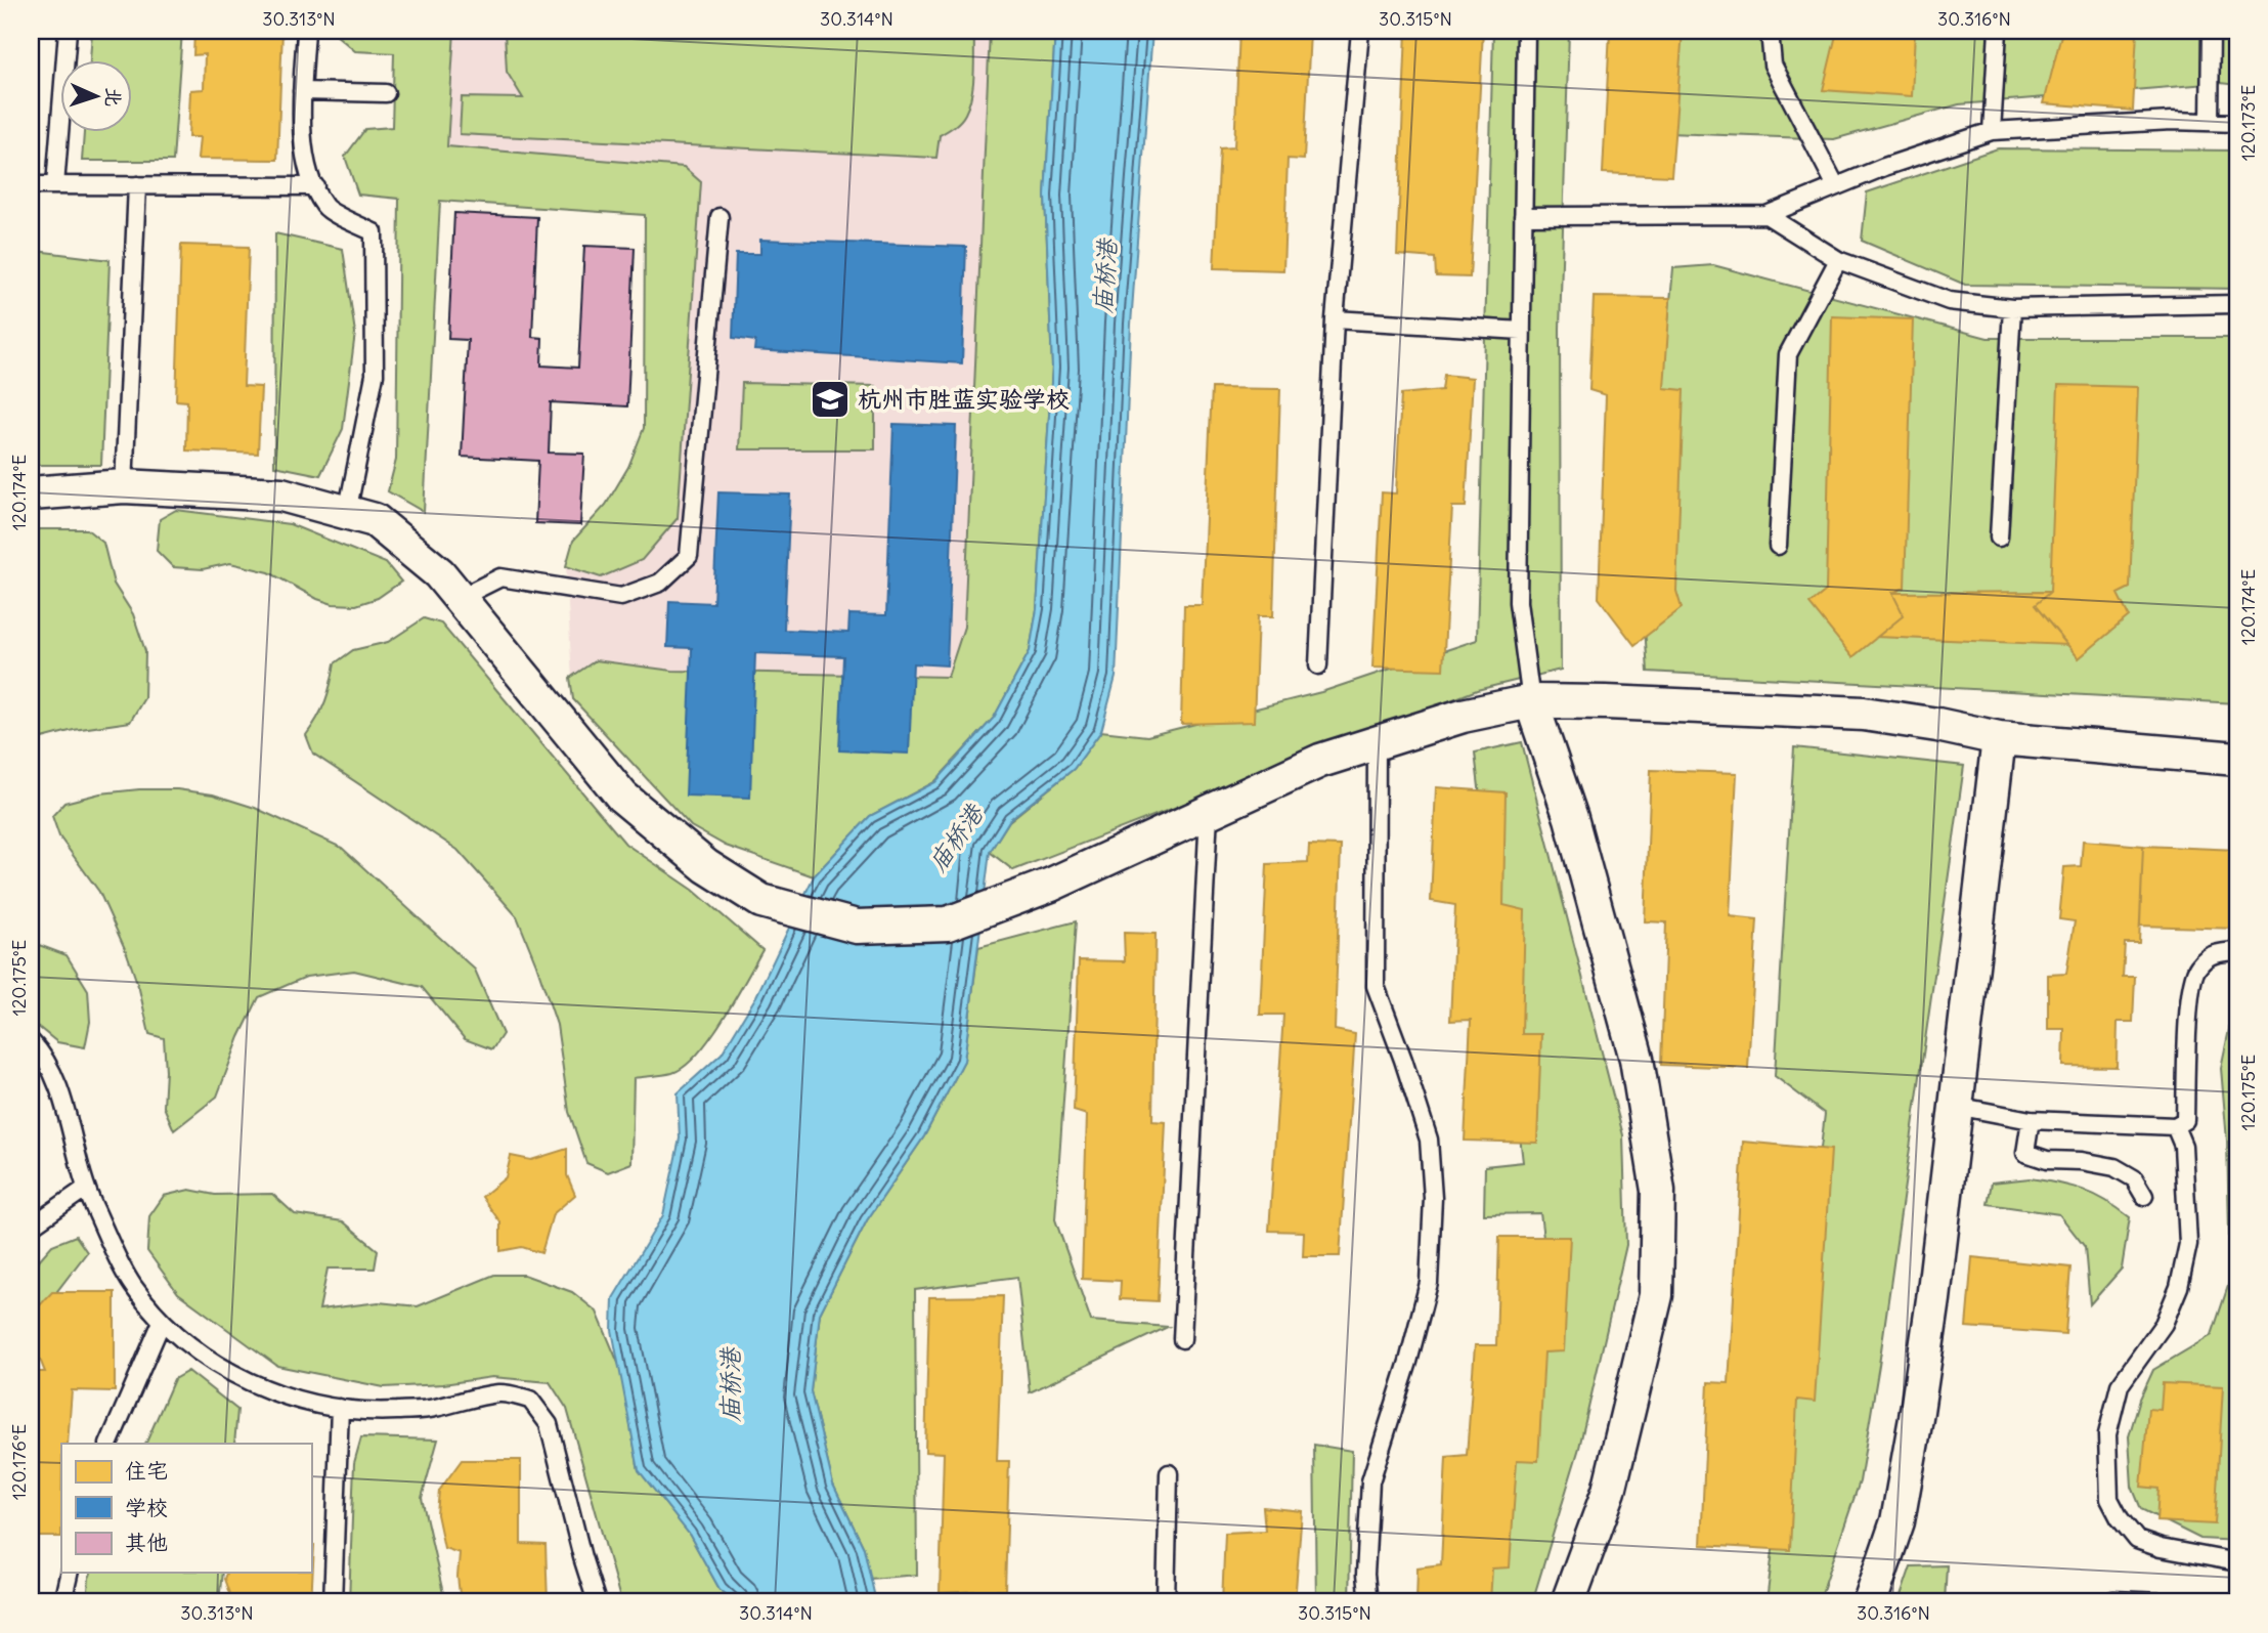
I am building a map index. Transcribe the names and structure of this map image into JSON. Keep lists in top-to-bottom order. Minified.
{"water":["庙桥港"],"places":{"school or university":["杭州市胜蓝实验学校"]},"legend":["住宅","学校","其他"],"north":"right","coordinates":["30.313°N","30.314°N","30.315°N","30.316°N","120.173°E","120.174°E","120.175°E","120.176°E"]}
